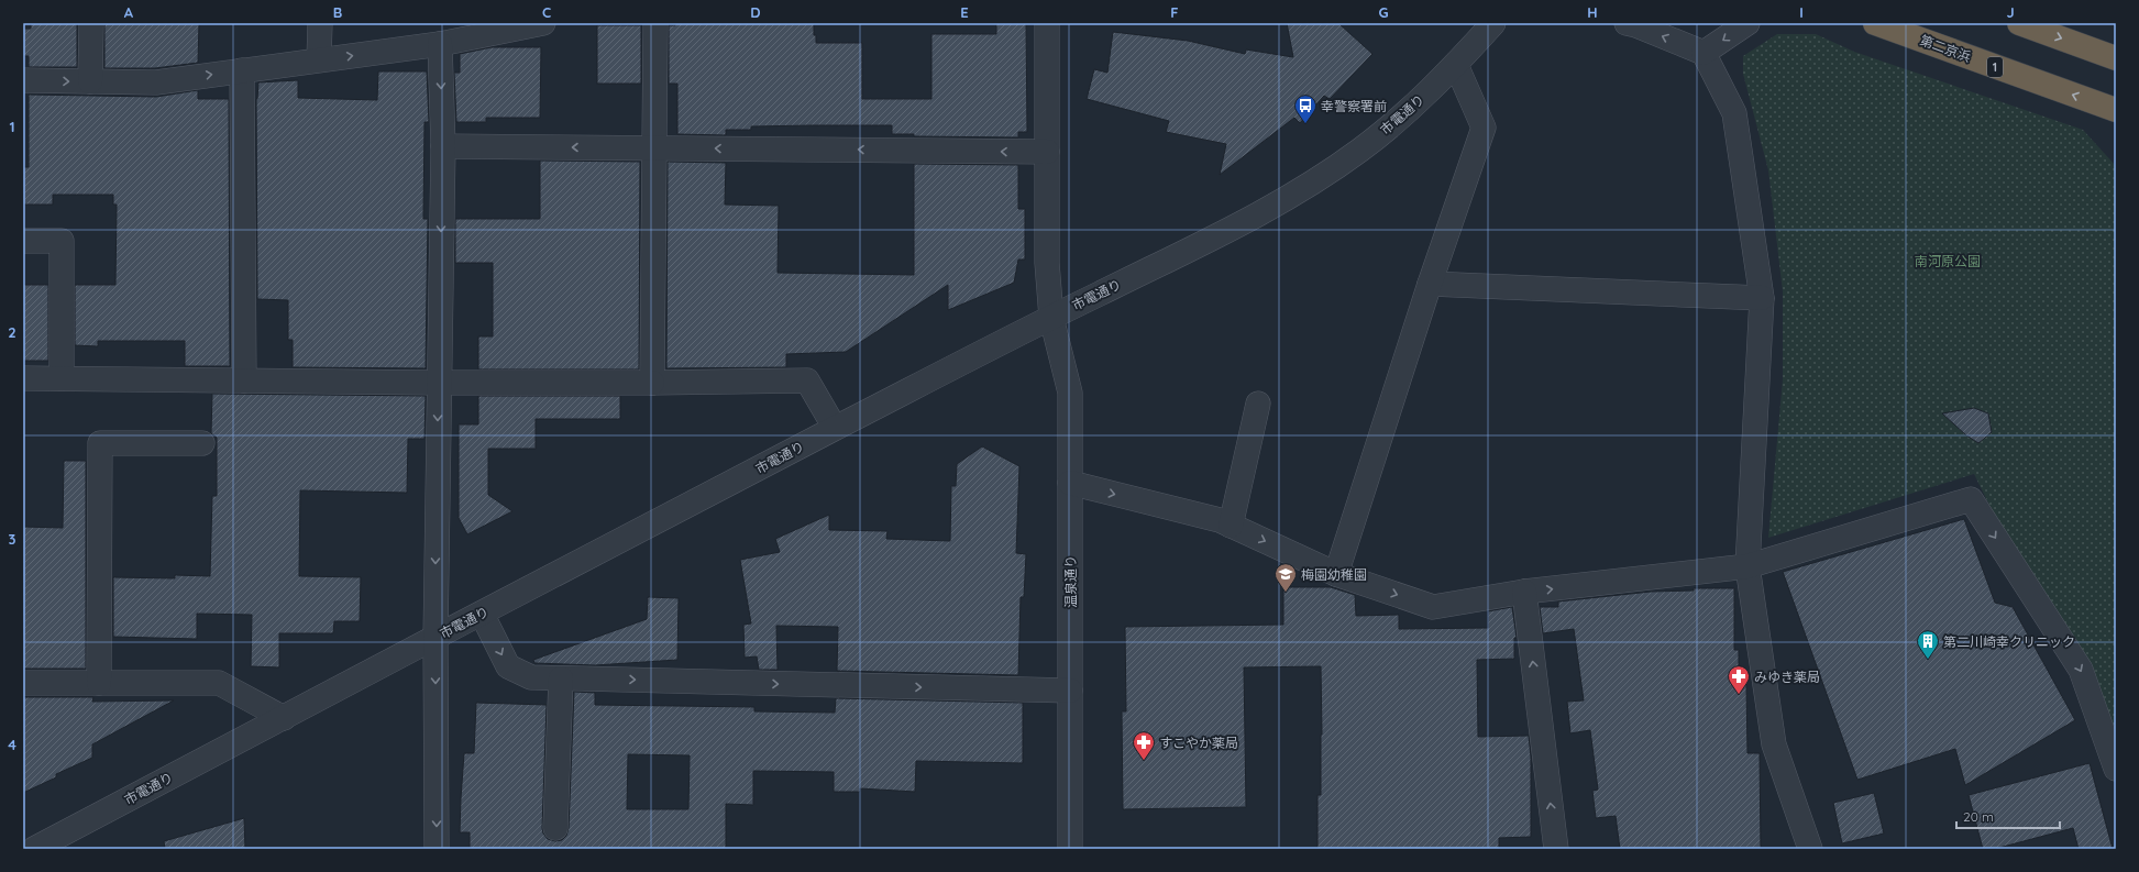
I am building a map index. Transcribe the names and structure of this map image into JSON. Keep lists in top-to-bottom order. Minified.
{"streets":{"highway":["第二京浜","1"],"street":["市電通り","温泉通り"]},"crossings":[["市電通り","温泉通り"]],"parks":["南河原公園"],"places":{"bus stop":["幸警察署前"],"school or university":["梅園幼稚園"],"building":["第二川崎幸クリニック"],"pharmacy":["みゆき薬局","すこやか薬局"]},"scale_bar":"20 m","grid":{"columns":["A","B","C","D","E","F","G","H","I","J"],"rows":["1","2","3","4"]}}
